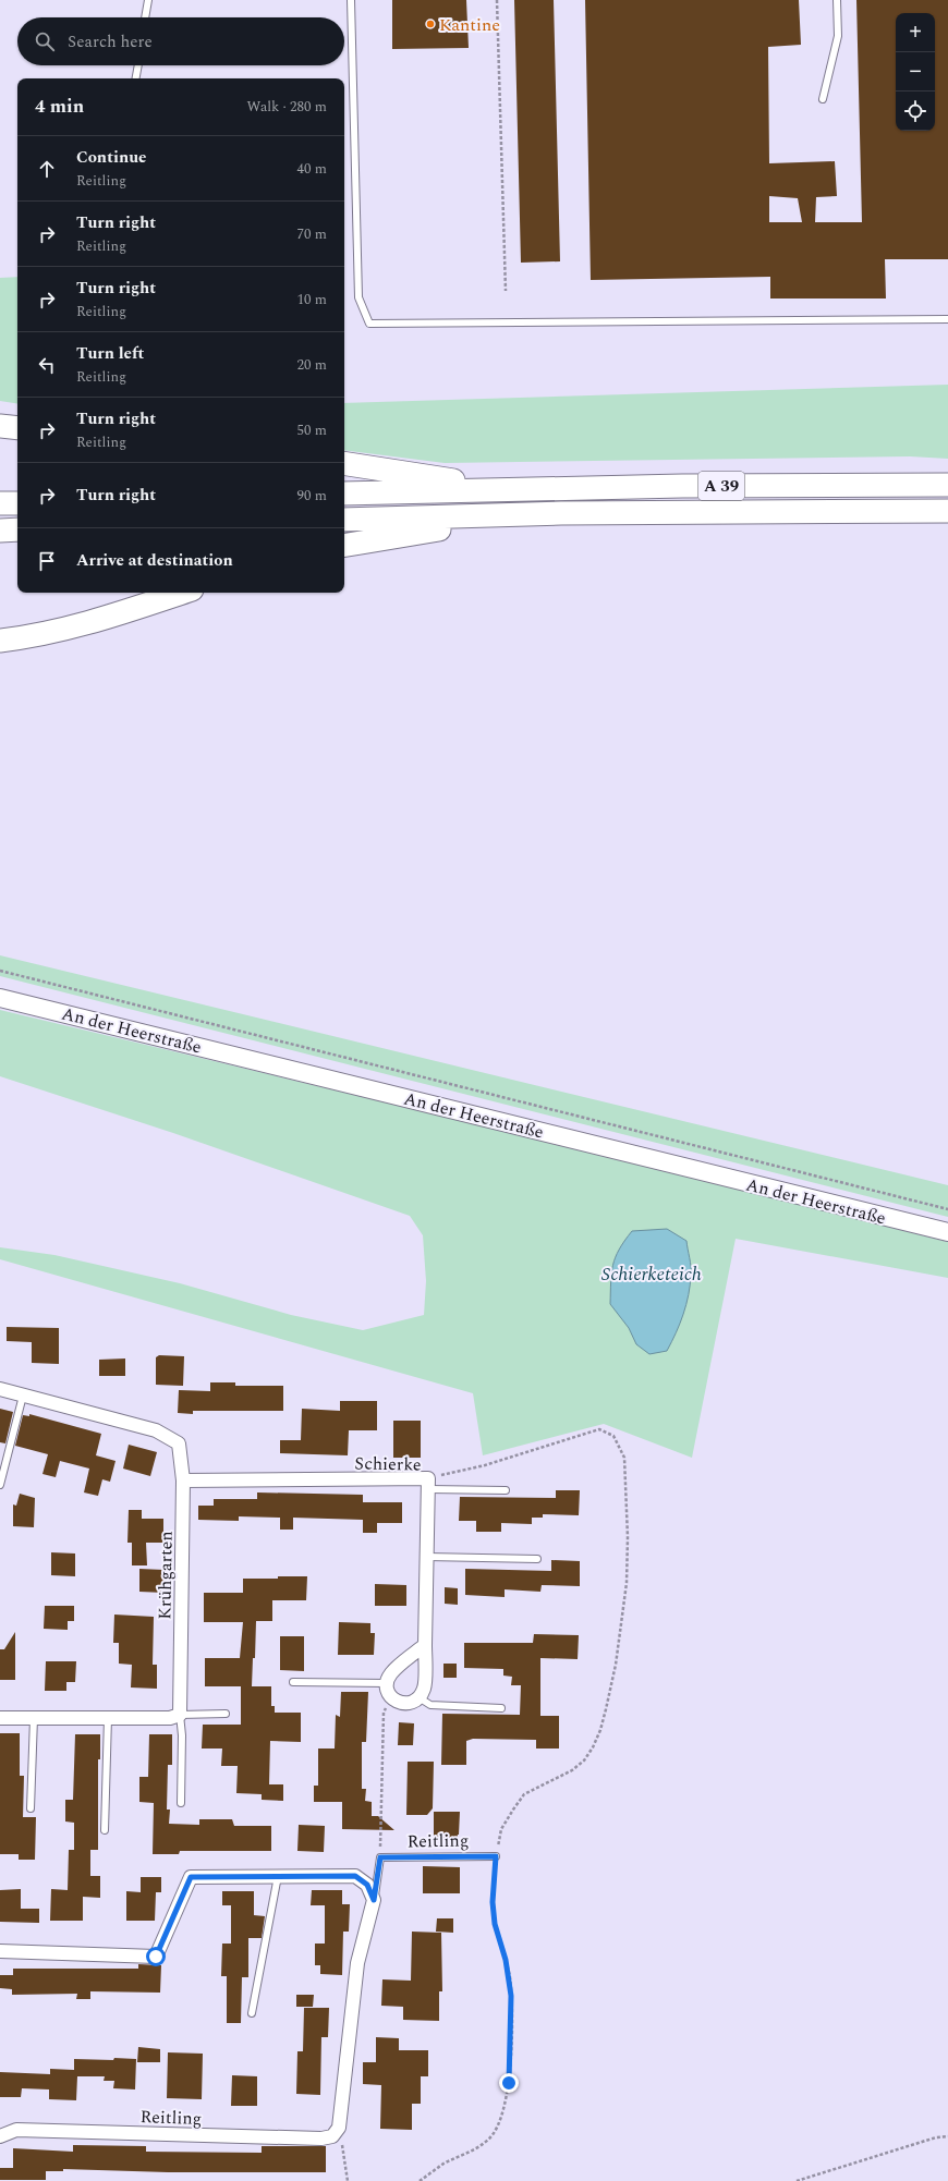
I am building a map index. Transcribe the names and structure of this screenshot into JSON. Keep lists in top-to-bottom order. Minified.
{"streets":{"highway":["A 39"],"street":["An der Heerstraße","Schierke","Krühgarten","Reitling"]},"crossings":[["Schierke","Krühgarten"]],"water":["Schierketeich"],"places":["Kantine"],"page":{"map_buttons":["+","−"],"search":"Search here","heading":["4 min","Walk · 280 m"],"list":[["Continue","Reitling","40 m"],["Turn right","Reitling","70 m"],["Turn right","Reitling","10 m"],["Turn left","Reitling","20 m"],["Turn right","Reitling","50 m"],["Turn right","90 m"],"Arrive at destination"]}}
